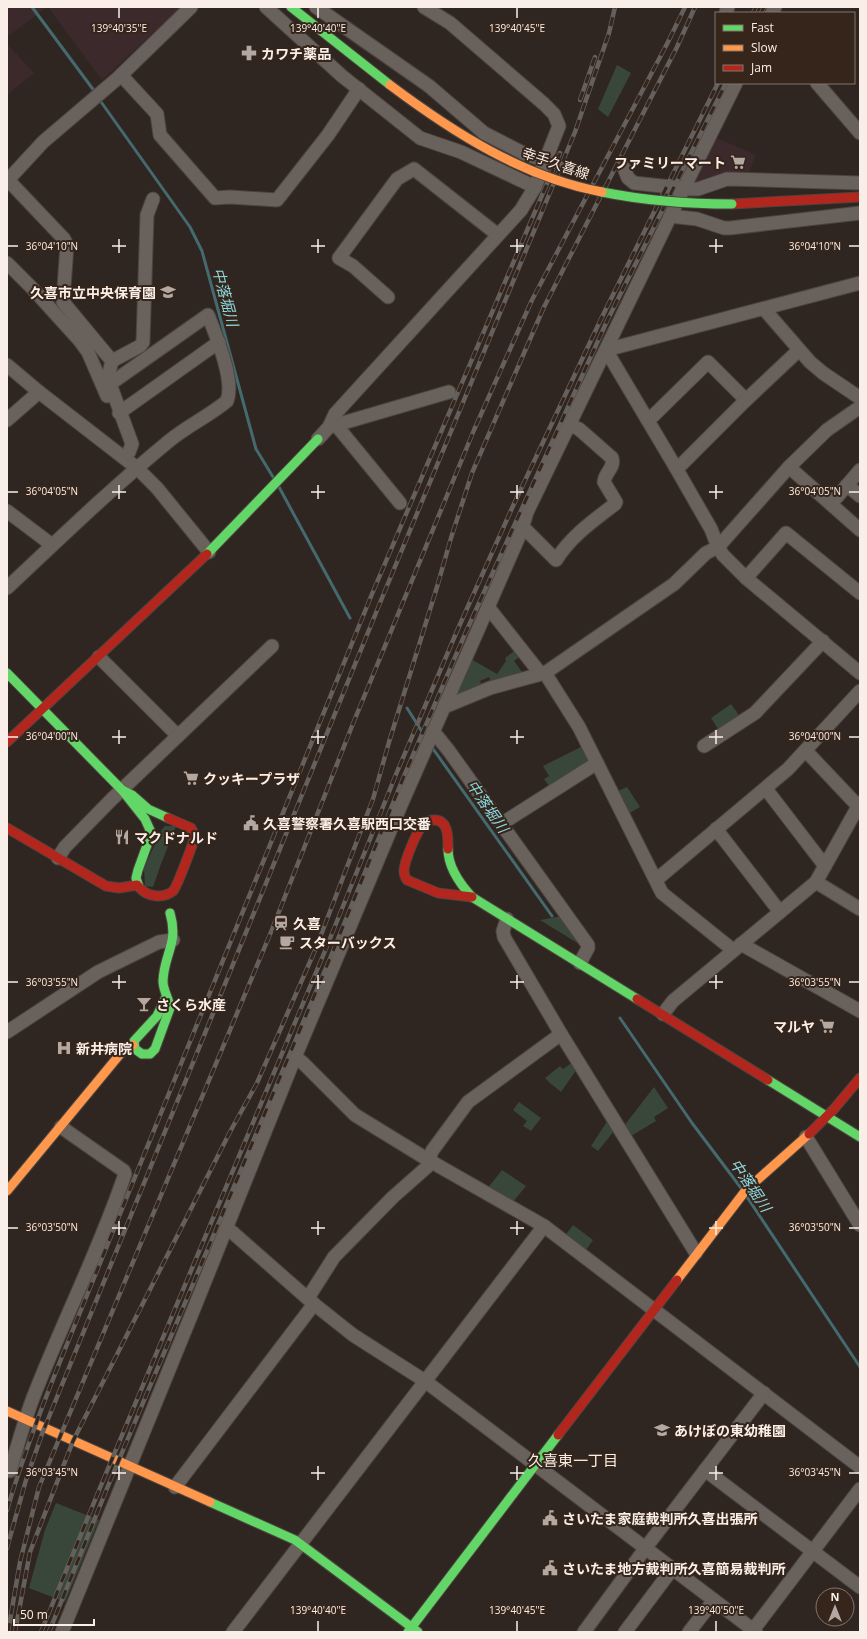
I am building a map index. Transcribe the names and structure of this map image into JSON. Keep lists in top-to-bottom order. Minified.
{"streets":{"street":["幸手久喜線"]},"districts":["久喜東一丁目"],"water":["中落堀川"],"places":{"pharmacy":["カワチ薬品"],"supermarket":["ファミリーマート","クッキープラザ","マルヤ"],"school or university":["久喜市立中央保育園","あけぼの東幼稚園"],"public building":["久喜警察署久喜駅西口交番","さいたま家庭裁判所久喜出張所","さいたま地方裁判所久喜簡易裁判所"],"restaurant":["マクドナルド"],"station":["久喜"],"cafe":["スターバックス"],"bar":["さくら水産"],"hospital":["新井病院"]},"legend":["Fast","Slow","Jam"],"scale_bar":"50 m","north":"top","coordinates":["139°40'35\"E","139°40'40\"E","139°40'45\"E","36°04'10\"N","36°04'05\"N","36°04'00\"N","36°03'55\"N","36°03'50\"N","36°03'45\"N","139°40'50\"E"]}
